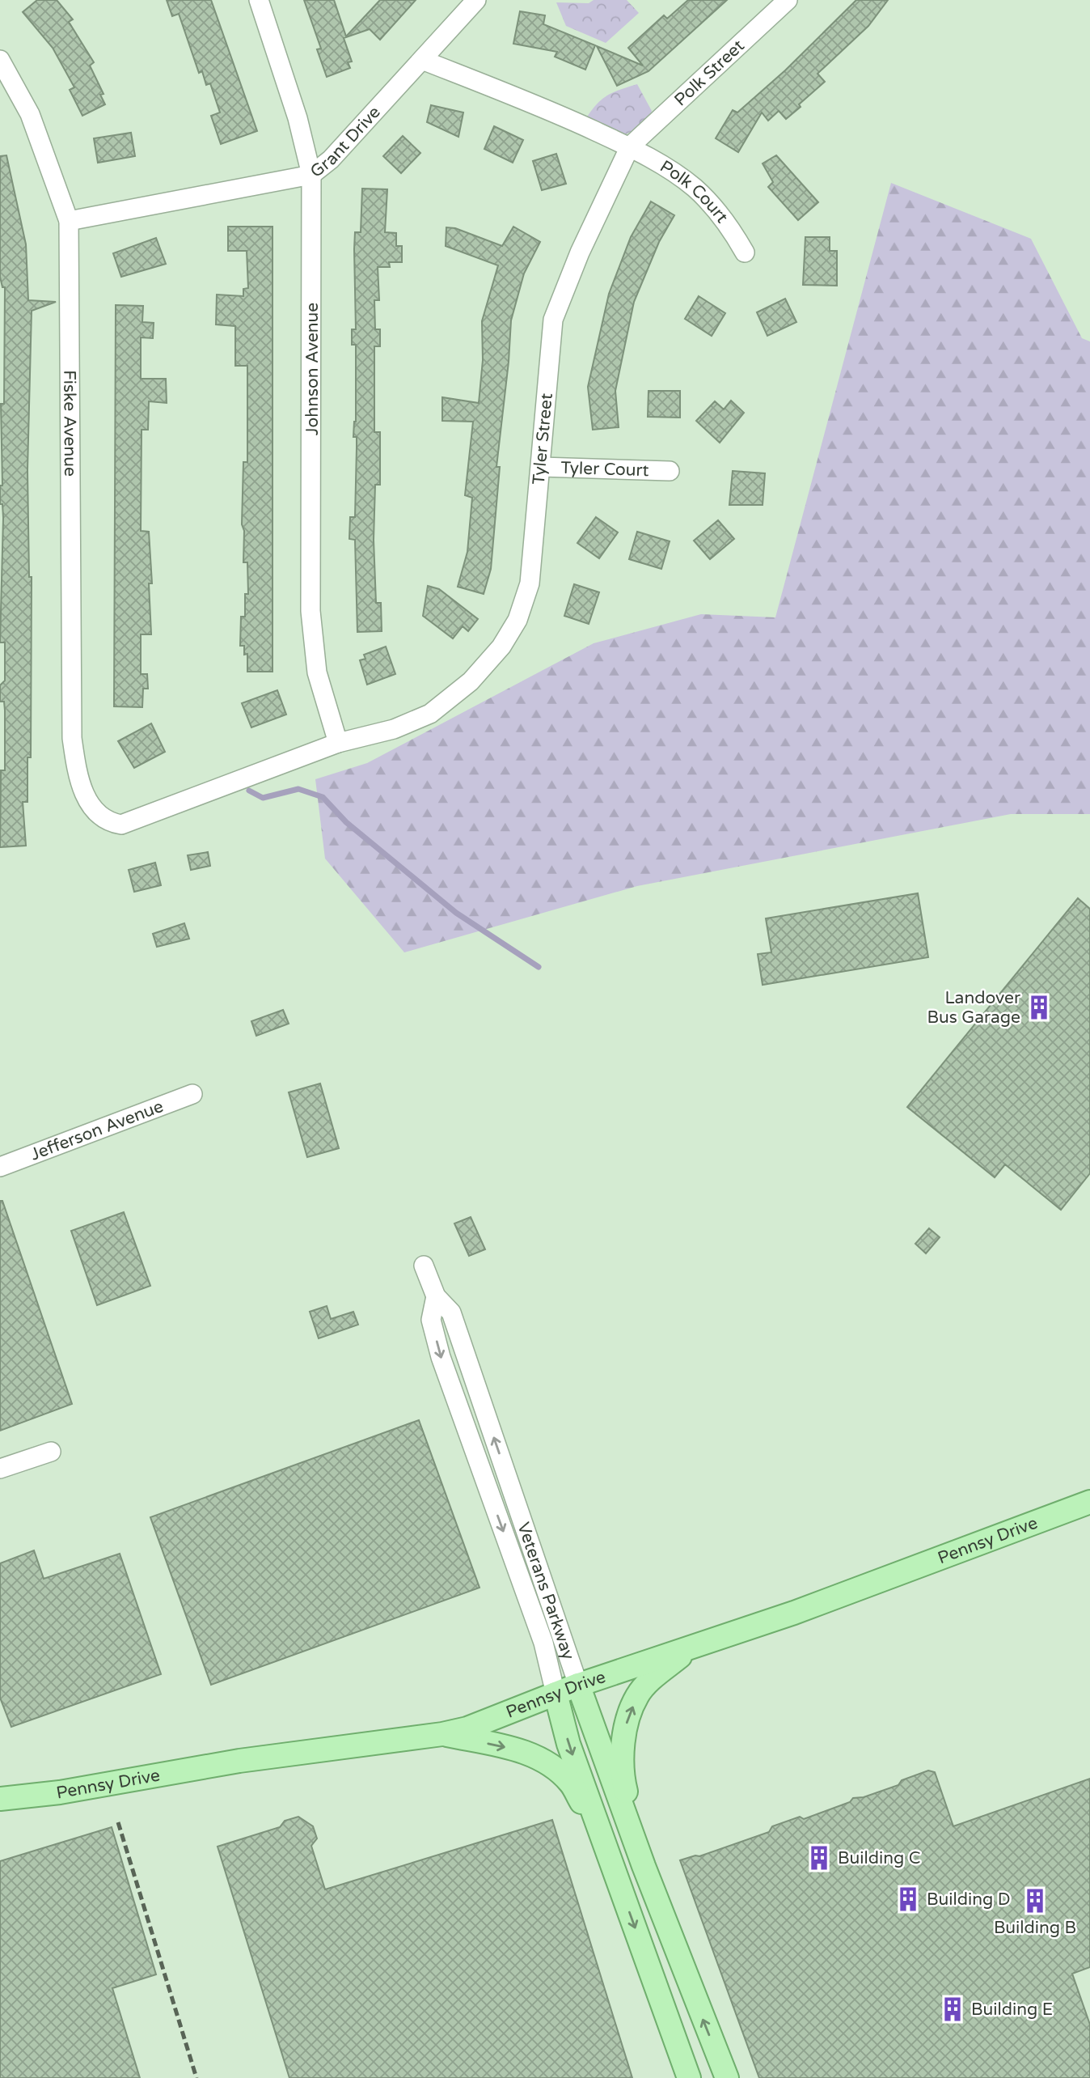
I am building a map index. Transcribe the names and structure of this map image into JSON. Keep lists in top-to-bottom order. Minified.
{"streets":{"main road":["Pennsy Drive","Veterans Parkway"],"street":["Polk Street","Grant Drive","Polk Court","Johnson Avenue","Fiske Avenue","Tyler Street","Tyler Court","Jefferson Avenue"]},"crossings":[["Polk Street","Polk Court"],["Polk Street","Tyler Street"],["Grant Drive","Johnson Avenue"],["Grant Drive","Fiske Avenue"],["Polk Court","Tyler Street"],["Johnson Avenue","Tyler Street"],["Fiske Avenue","Tyler Street"],["Tyler Street","Tyler Court"],["Pennsy Drive","Veterans Parkway"]],"places":{"building":["Landover Bus Garage","Building C","Building D","Building B","Building E"]}}
